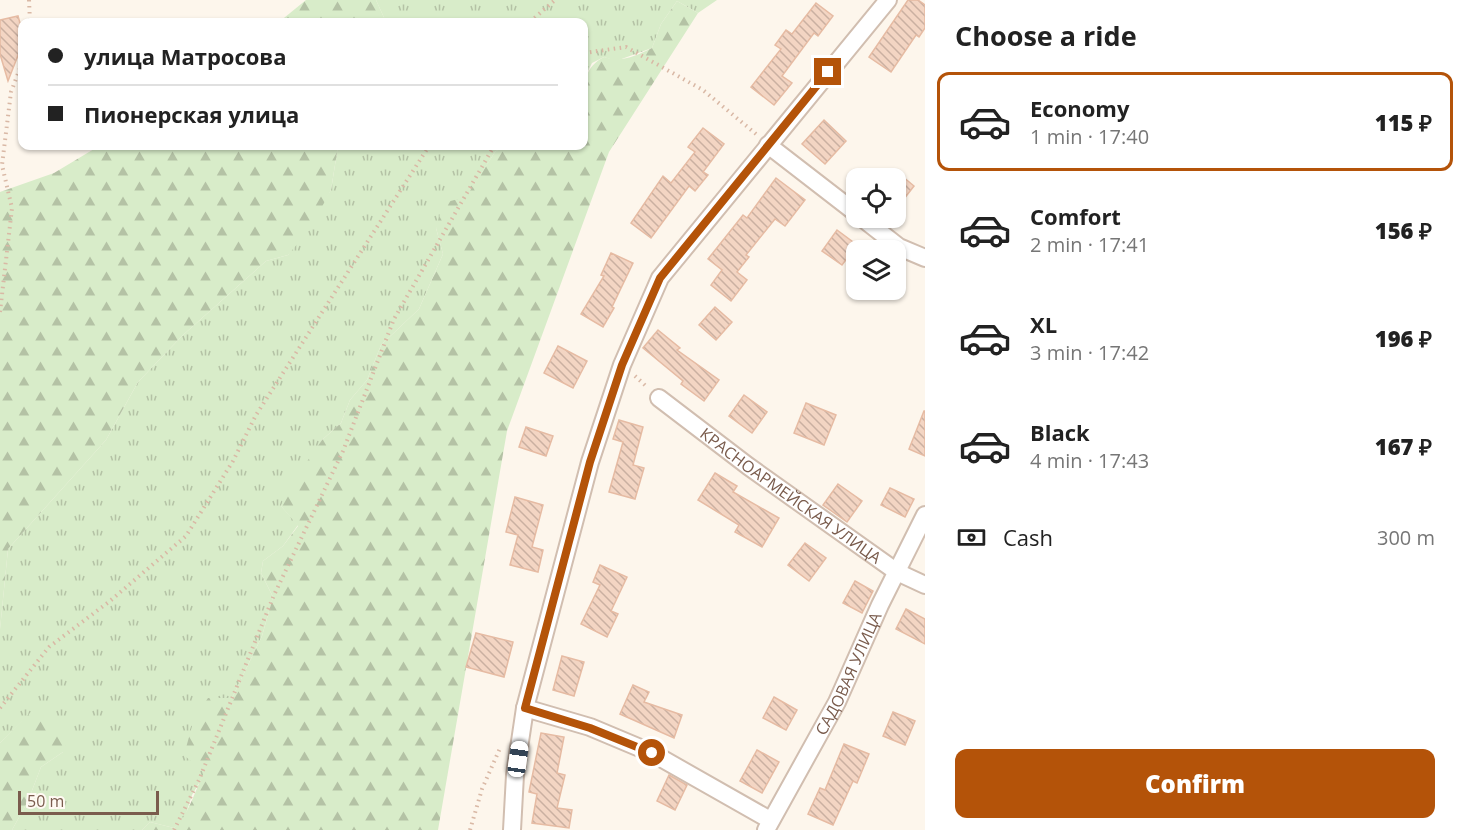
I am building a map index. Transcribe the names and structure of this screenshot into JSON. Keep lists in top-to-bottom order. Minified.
{"streets":{"street":["КРАСНОАРМЕЙСКАЯ УЛИЦА","САДОВАЯ УЛИЦА"]},"crossings":[["КРАСНОАРМЕЙСКАЯ УЛИЦА","САДОВАЯ УЛИЦА"]],"scale_bar":"50 m","page":{"heading":"Choose a ride","banner":["улица Матросова","Пионерская улица"],"list":[{"name":"Economy","note":"1 min · 17:40","value":"115 ₽"},{"name":"Comfort","note":"2 min · 17:41","value":"156 ₽"},{"name":"XL","note":"3 min · 17:42","value":"196 ₽"},{"name":"Black","note":"4 min · 17:43","value":"167 ₽"}],"pay":["Cash","300 m"],"buttons":"Confirm","scale":"50 m"}}
